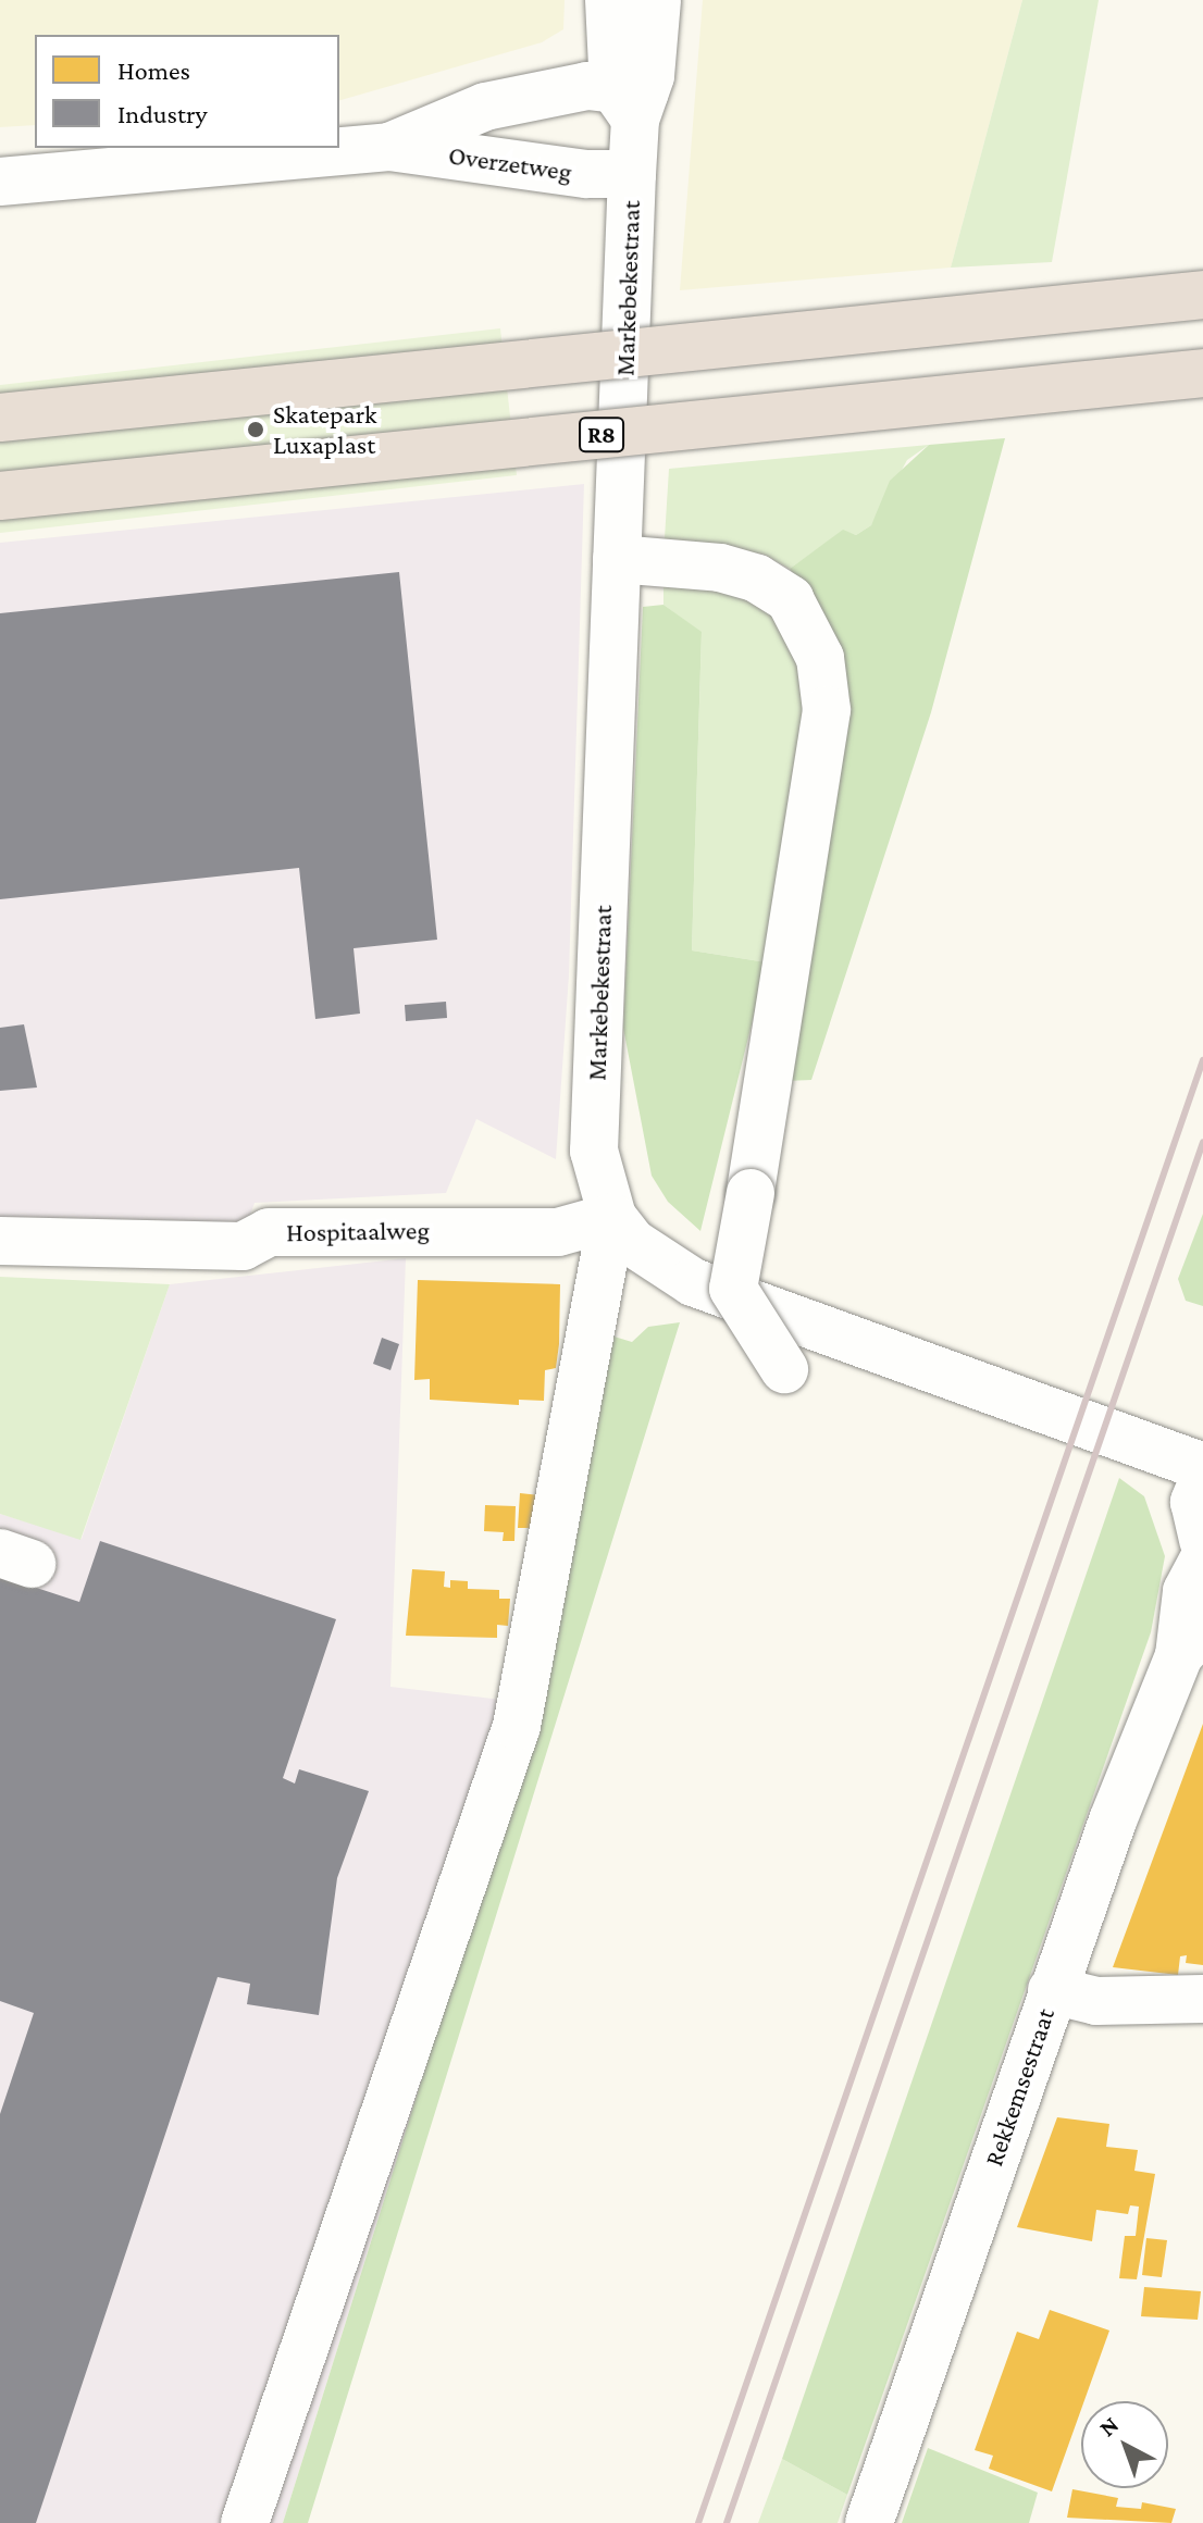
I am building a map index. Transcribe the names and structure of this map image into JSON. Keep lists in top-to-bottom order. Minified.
{"streets":{"highway":["R8"],"street":["Overzetweg","Markebekestraat","Hospitaalweg","Rekkemsestraat"]},"crossings":[["Overzetweg","Markebekestraat"],["Markebekestraat","Hospitaalweg"]],"places":["Skatepark Luxaplast"],"legend":["Homes","Industry"],"north":"top left"}
